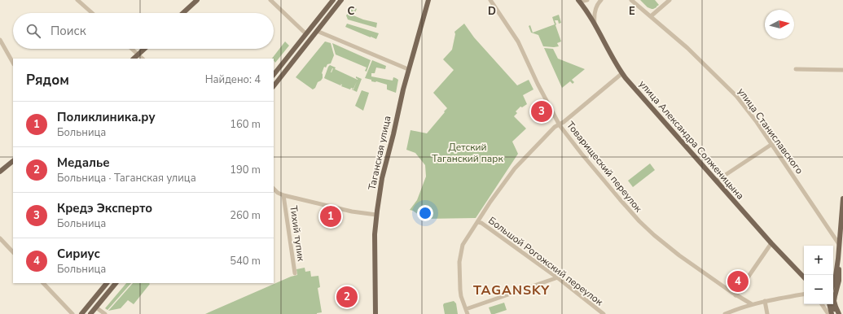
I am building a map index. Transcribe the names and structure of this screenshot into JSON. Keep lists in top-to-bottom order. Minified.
{"streets":{"main road":["улица Александра Солженицына","Таганская улица"],"street":["улица Станиславского","Товарищеский переулок","Тихий тупик","Большой Рогожский переулок"]},"districts":["TAGANSKY"],"parks":["Детский Таганский парк"],"north":"right","page":{"search":"Поиск","heading":["Рядом","Найдено: 4"],"pins":["3","1","4","2"],"list":[{"mark":"1","name":"Поликлиника.ру","note":"Больница","value":"160 m"},{"mark":"2","name":"Медалье","note":"Больница · Таганская улица","value":"190 m"},{"mark":"3","name":"Кредэ Эксперто","note":"Больница","value":"260 m"},{"mark":"4","name":"Сириус","note":"Больница","value":"540 m"}],"map_buttons":["+","−"]},"grid":{"columns":["C","D","E"]}}
